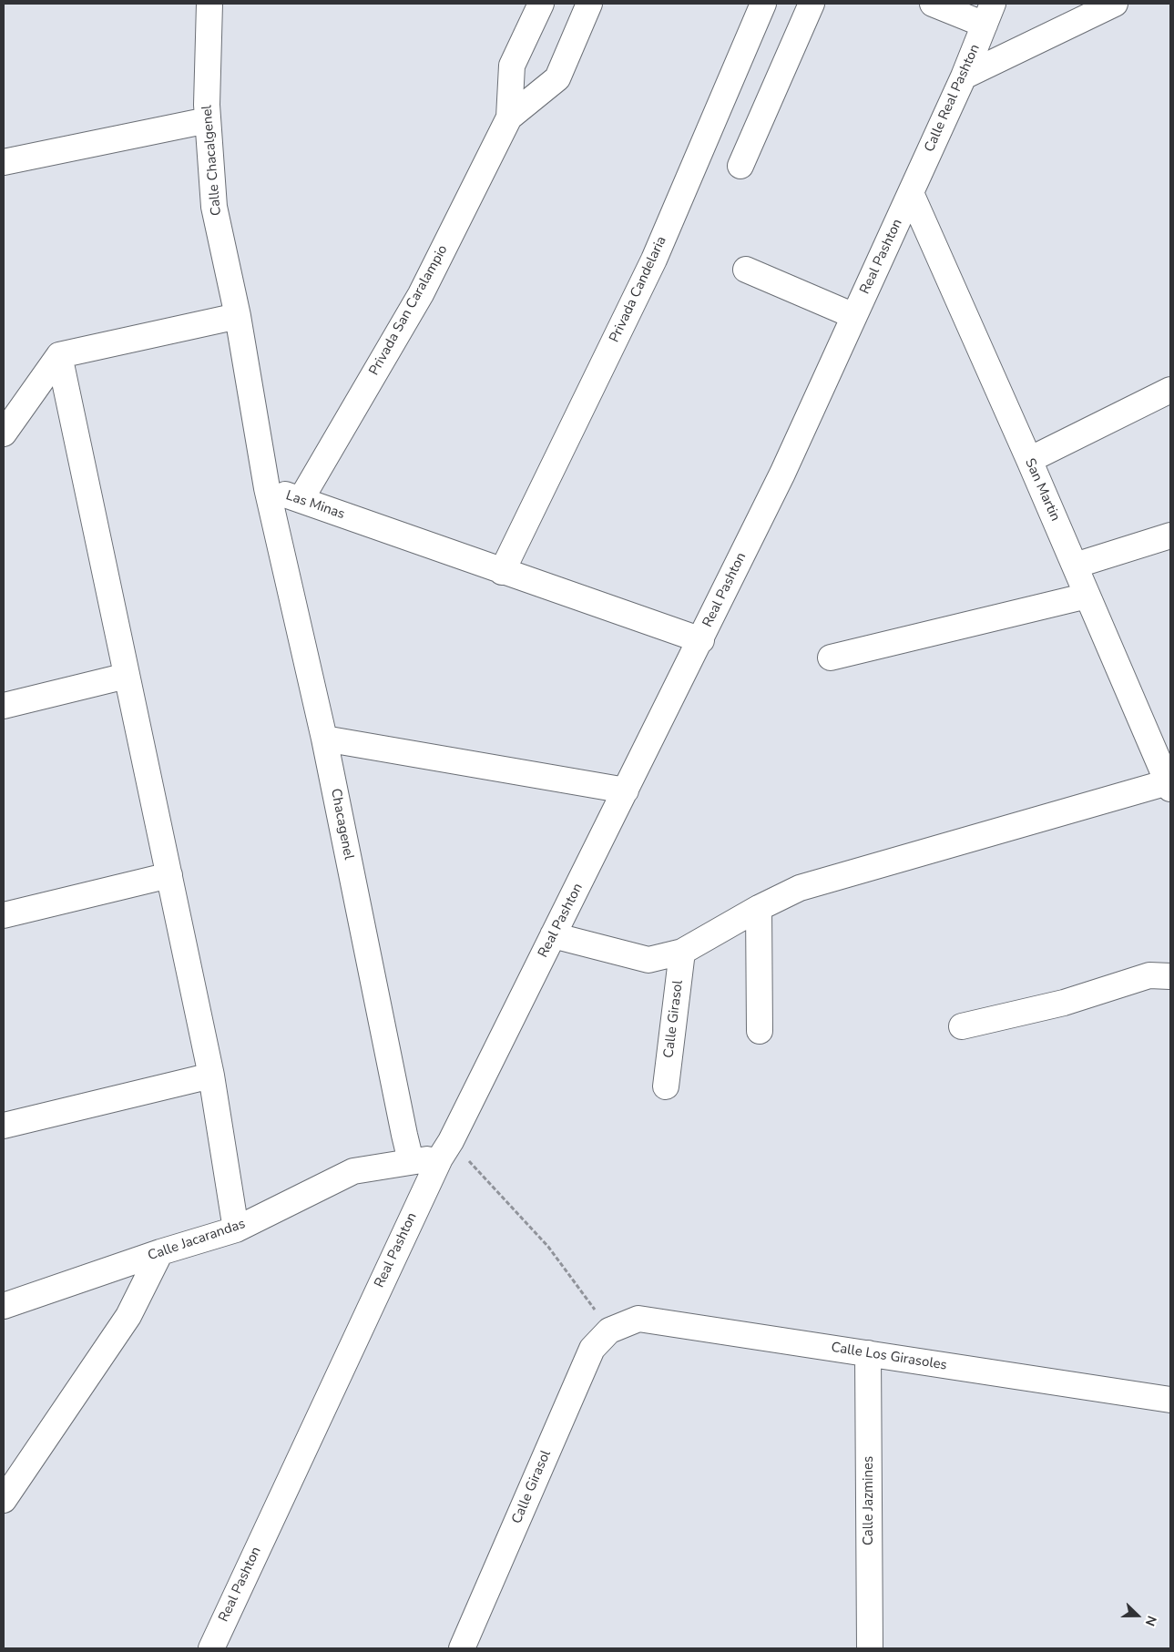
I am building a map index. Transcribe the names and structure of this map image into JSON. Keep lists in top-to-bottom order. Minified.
{"streets":{"street":["Calle Real Pashton","Calle Chacalgenel","Real Pashton","Privada Candelaria","Privada San Caralampio","San Martin","Las Minas","Chacagenel","Calle Girasol","Calle Jacarandas","Calle Los Girasoles","Calle Jazmines"]},"crossings":[["Calle Real Pashton","Real Pashton"],["Calle Real Pashton","San Martin"],["Real Pashton","San Martin"],["Real Pashton","Las Minas"],["Real Pashton","Calle Jacarandas"],["Privada Candelaria","Las Minas"],["Privada San Caralampio","Las Minas"],["Las Minas","Chacagenel"],["Chacagenel","Calle Jacarandas"],["Calle Girasol","Calle Los Girasoles"],["Calle Los Girasoles","Calle Jazmines"]],"north":"right"}
